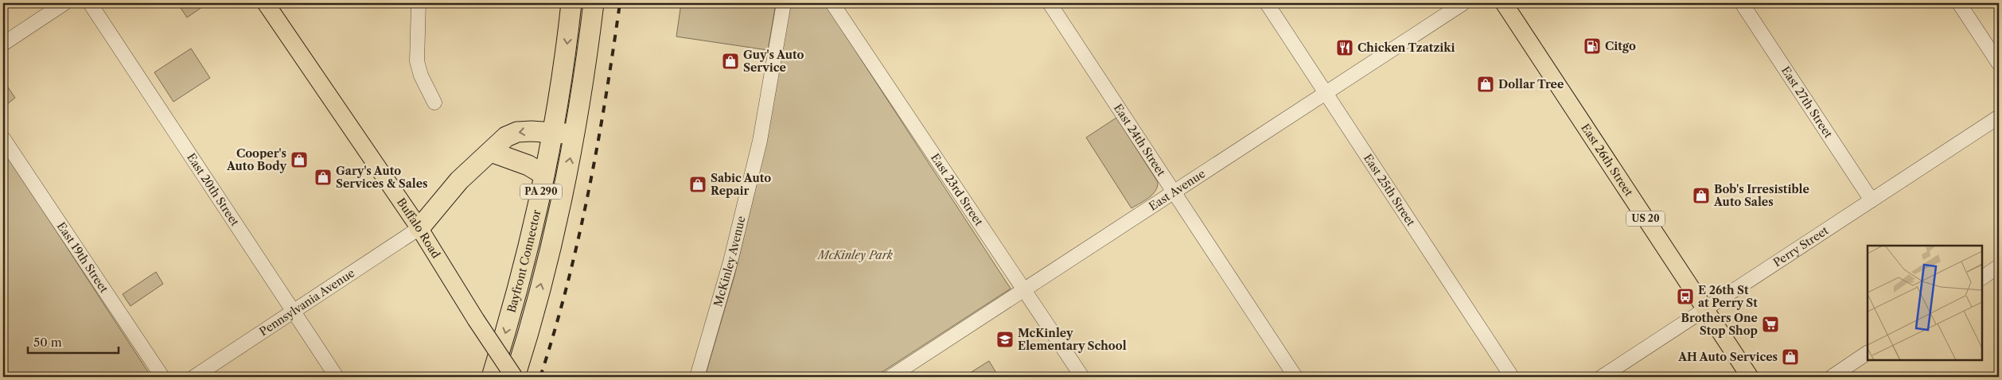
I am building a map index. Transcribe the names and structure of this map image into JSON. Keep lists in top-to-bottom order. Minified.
{"streets":{"highway":["PA 290","Bayfront Connector"],"main road":["East 26th Street","US 20","Buffalo Road"],"street":["East 27th Street","East 24th Street","East 20th Street","East 23rd Street","East Avenue","East 25th Street","Perry Street","East 19th Street","McKinley Avenue","Pennsylvania Avenue"]},"crossings":[["East 27th Street","Perry Street"],["East 24th Street","East Avenue"],["East 26th Street","Perry Street"],["East 20th Street","Pennsylvania Avenue"],["East 23rd Street","East Avenue"],["East Avenue","East 25th Street"],["Buffalo Road","Bayfront Connector"],["Buffalo Road","Pennsylvania Avenue"]],"parks":["McKinley Park"],"places":{"fuel station":["Citgo"],"restaurant":["Chicken Tzatziki"],"shop":["Guy's Auto Service","Dollar Tree","Cooper's Auto Body","Gary's Auto Services & Sales","Sabic Auto Repair","Bob's Irresistible Auto Sales","AH Auto Services"],"bus stop":["E 26th St at Perry St"],"supermarket":["Brothers One Stop Shop"],"school or university":["McKinley Elementary School"]},"scale_bar":"50 m"}
